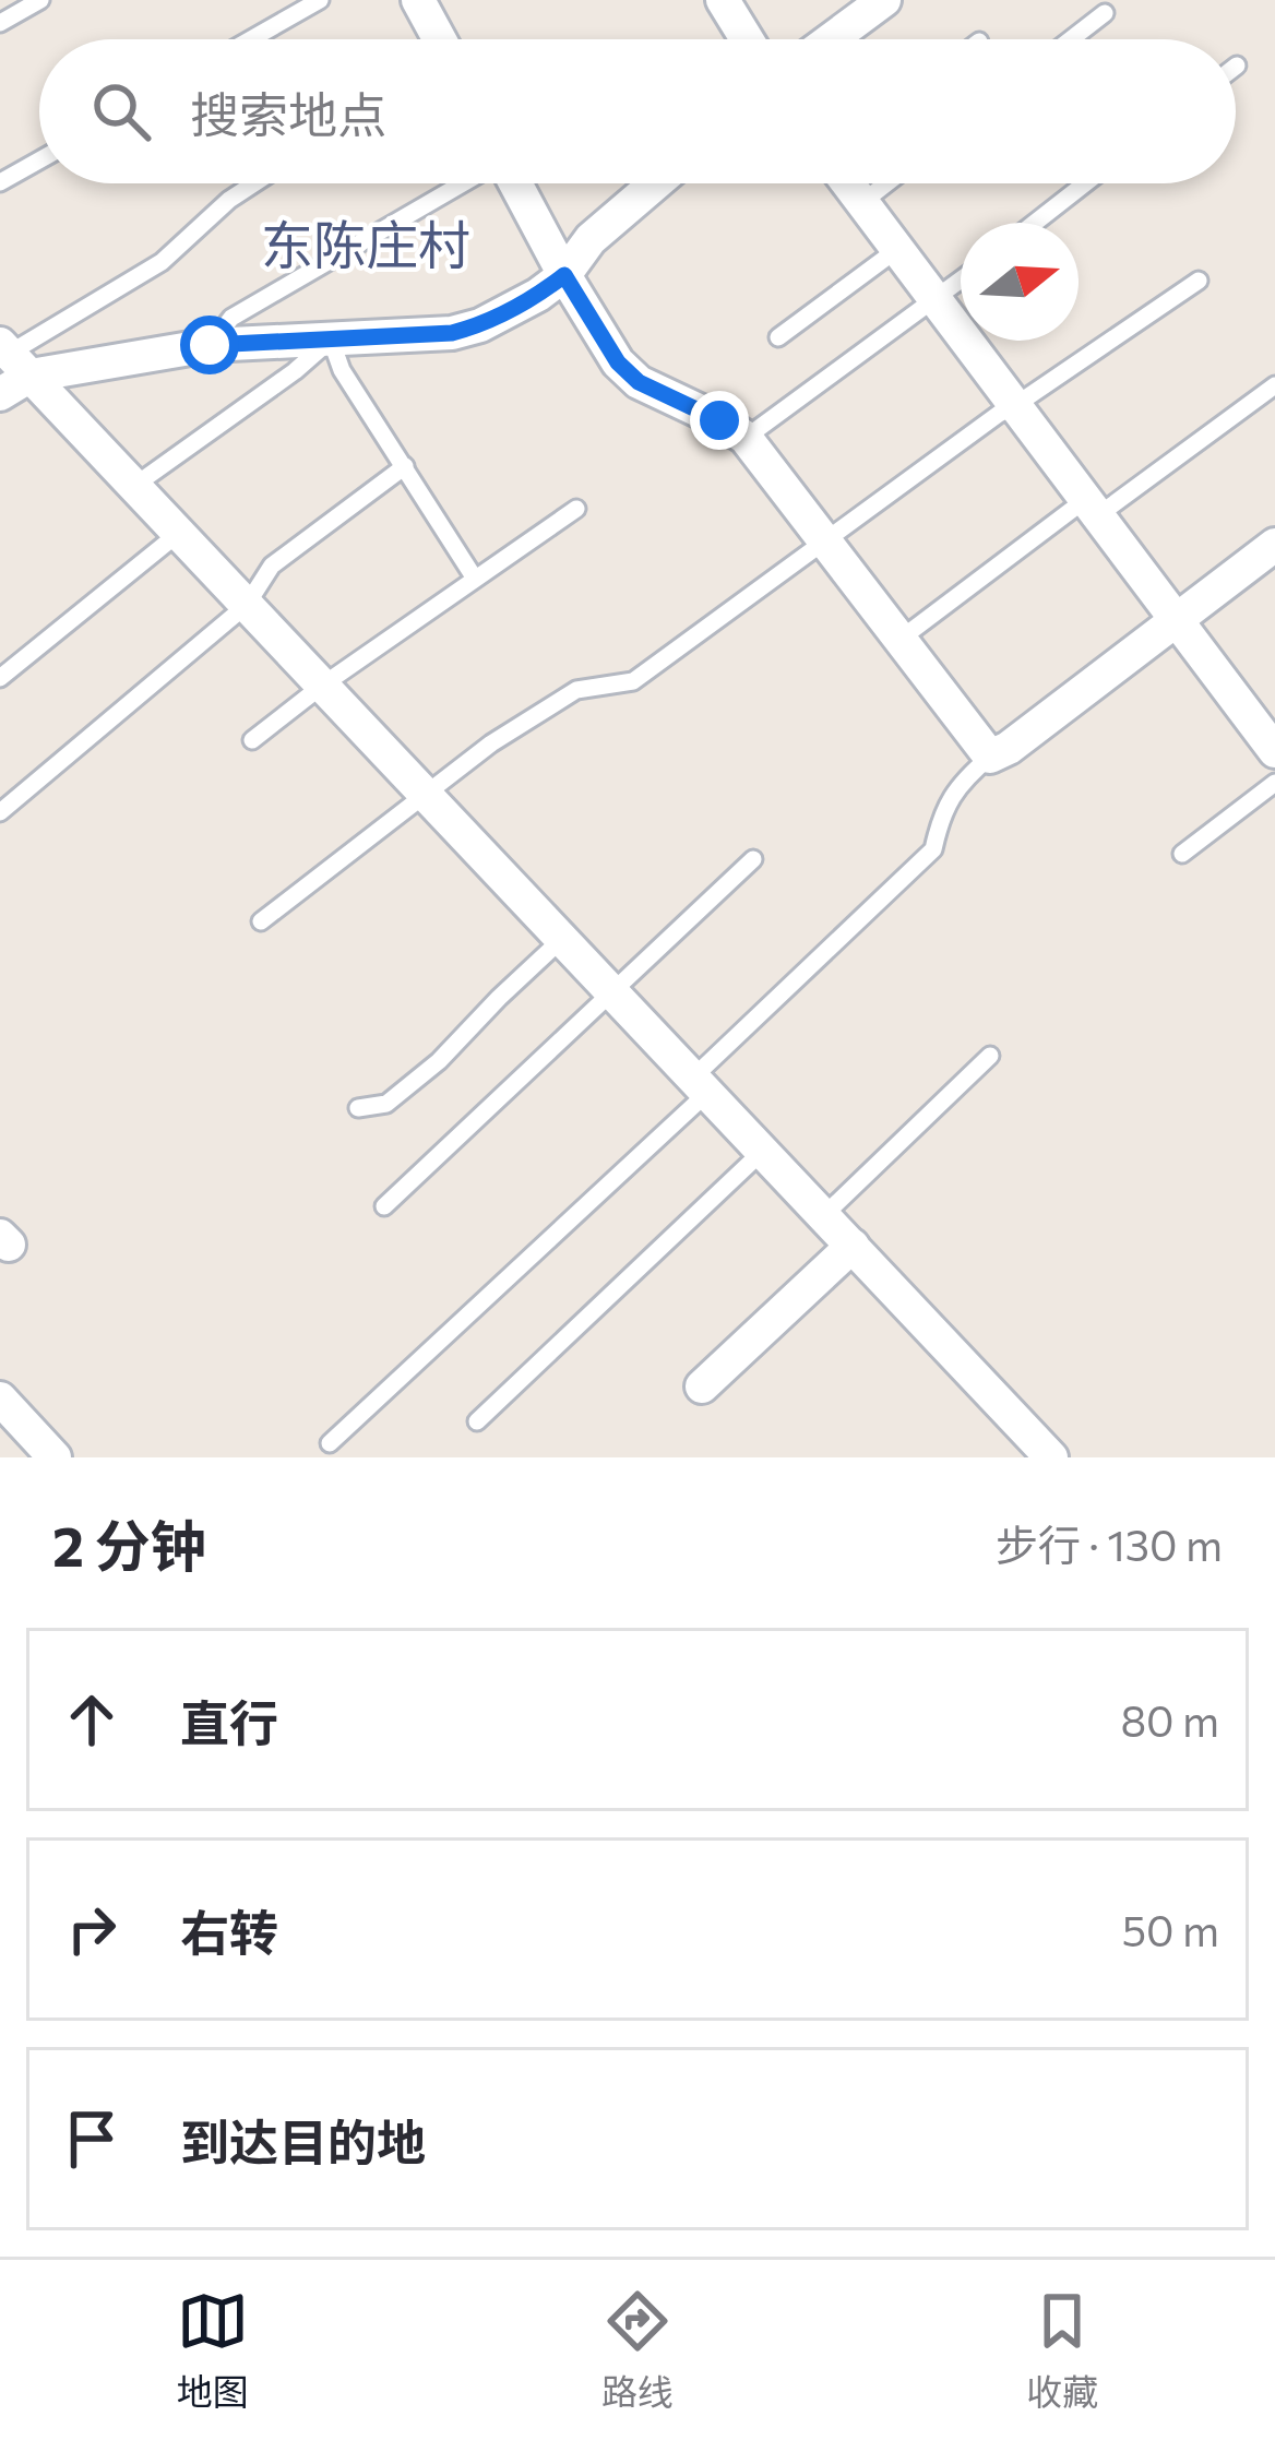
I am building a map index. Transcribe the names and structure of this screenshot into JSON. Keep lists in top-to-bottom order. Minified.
{"districts":["东陈庄村"],"north":"right","page":{"search":"搜索地点","heading":["2 分钟","步行 · 130 m"],"list":[["直行","80 m"],["右转","50 m"],"到达目的地"],"nav":["地图","路线","收藏"]}}
